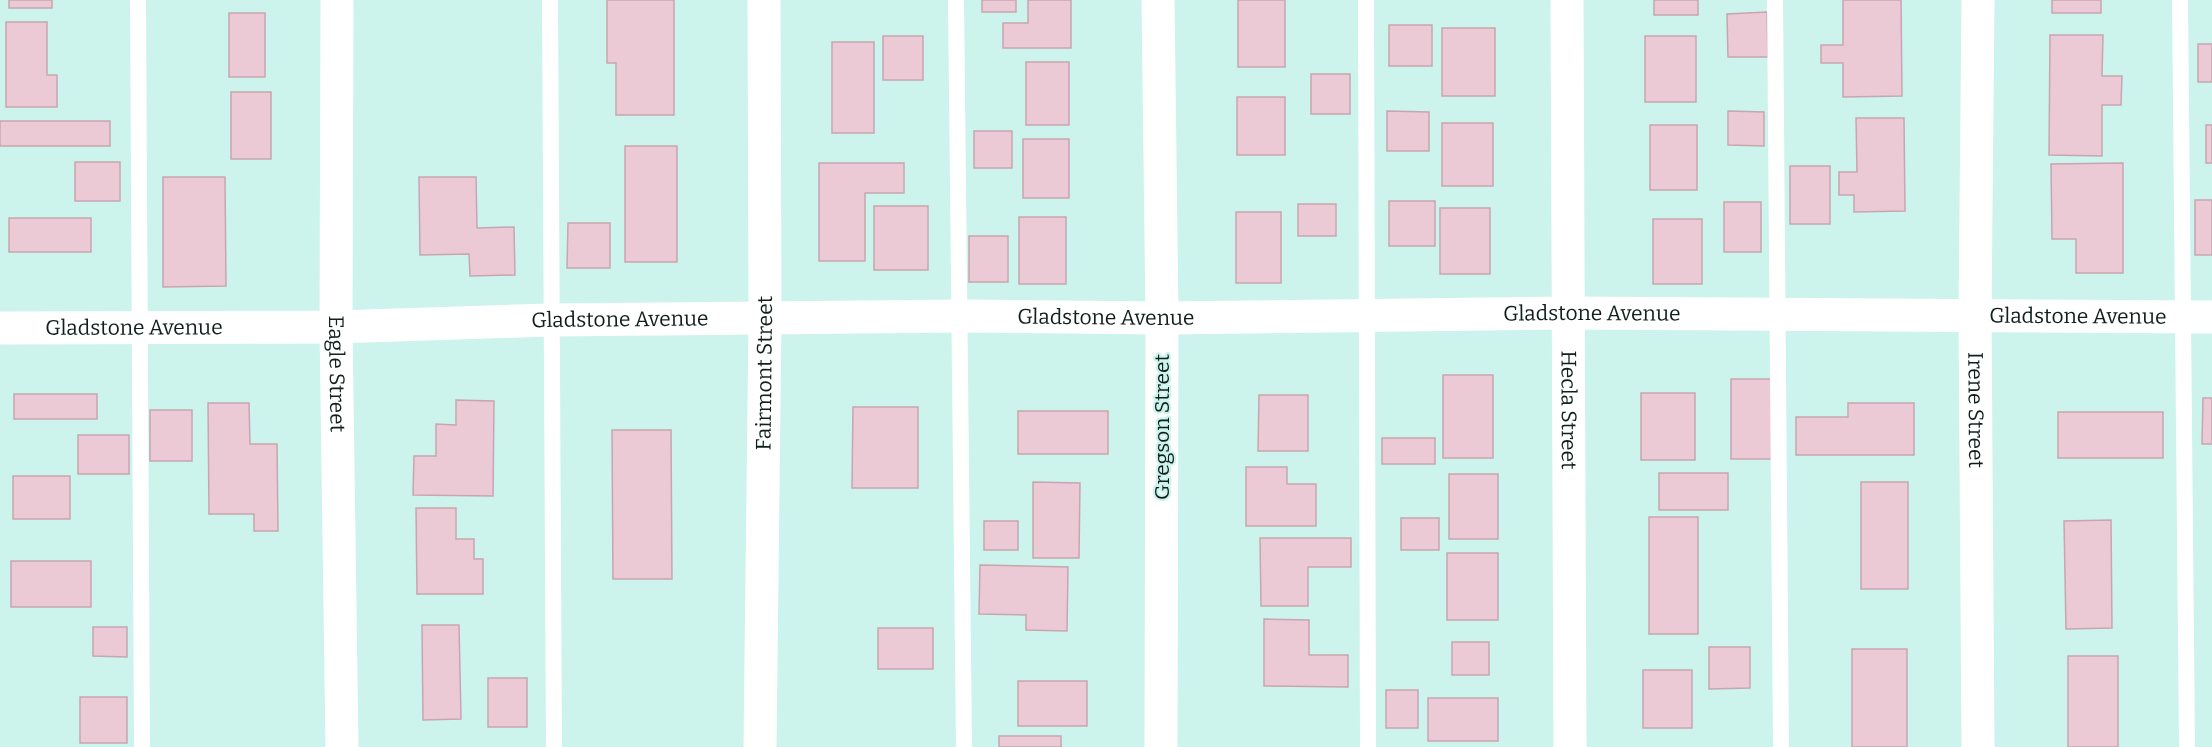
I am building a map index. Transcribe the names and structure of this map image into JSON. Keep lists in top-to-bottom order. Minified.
{"streets":{"street":["Gladstone Avenue","Eagle Street","Fairmont Street","Irene Street","Hecla Street","Gregson Street"]},"crossings":[["Gladstone Avenue","Eagle Street"],["Gladstone Avenue","Fairmont Street"],["Gladstone Avenue","Irene Street"],["Gladstone Avenue","Hecla Street"],["Gladstone Avenue","Gregson Street"]]}
